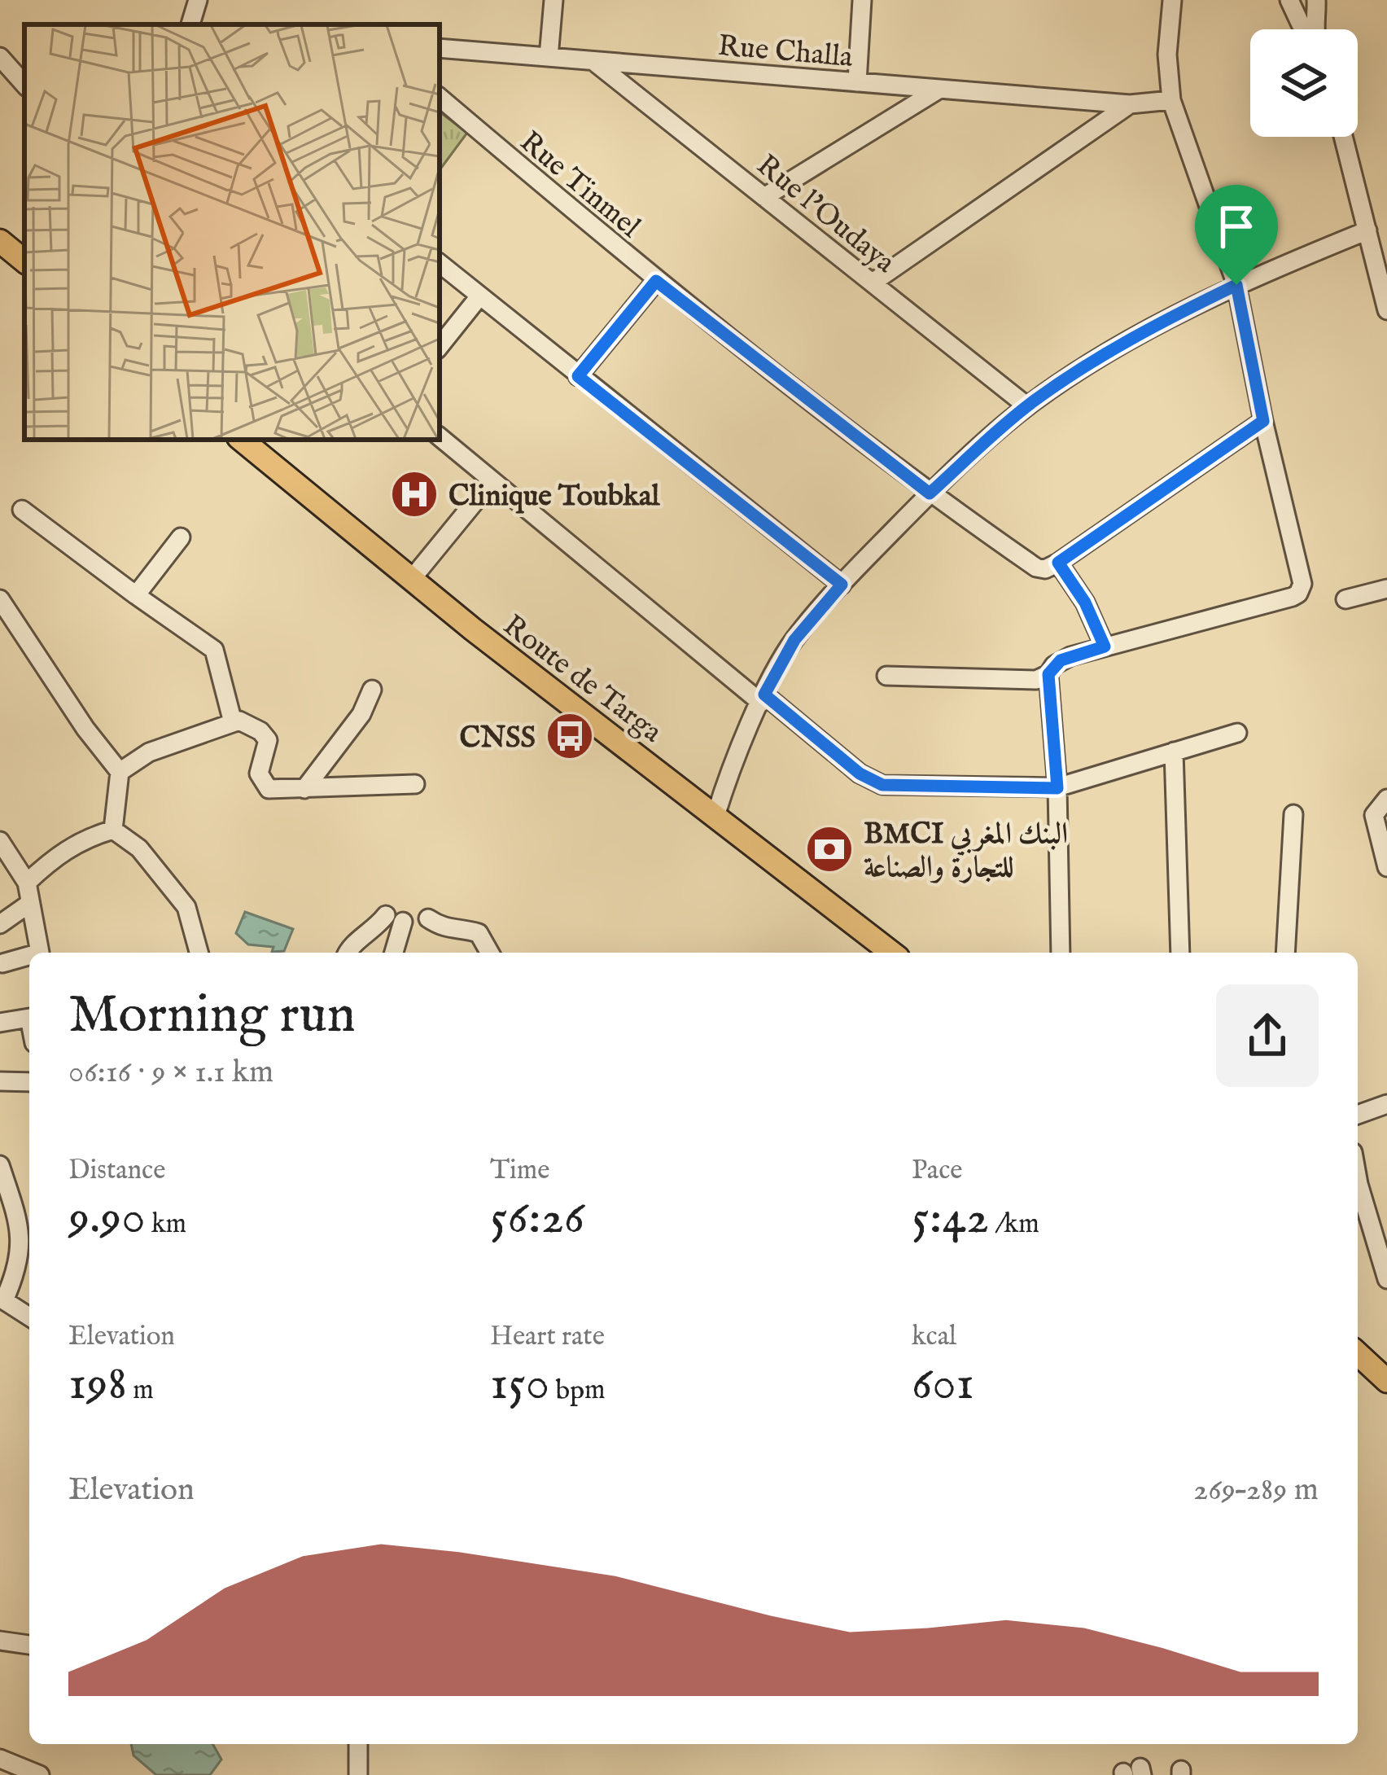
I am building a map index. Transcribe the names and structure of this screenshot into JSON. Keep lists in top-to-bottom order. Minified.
{"streets":{"main road":["Route de Targa"],"street":["Rue Challa","Rue Tinmel","Rue l'Oudaya"]},"crossings":[["Rue Challa","Rue l'Oudaya"]],"places":{"hospital":["Clinique Toubkal"],"bus stop":["CNSS"],"bank":["BMCI البنك المغربي للتجارة والصناعة"]},"page":{"heading":["Morning run","06:16 · 9 × 1.1 km"],"stats":[["Distance","9.90 km"],["Time","56:26"],["Pace","5:42 /km"],["Elevation","198 m"],["Heart rate","150 bpm"],["kcal","601"]],"chart":["Elevation","269–289 m"]}}
